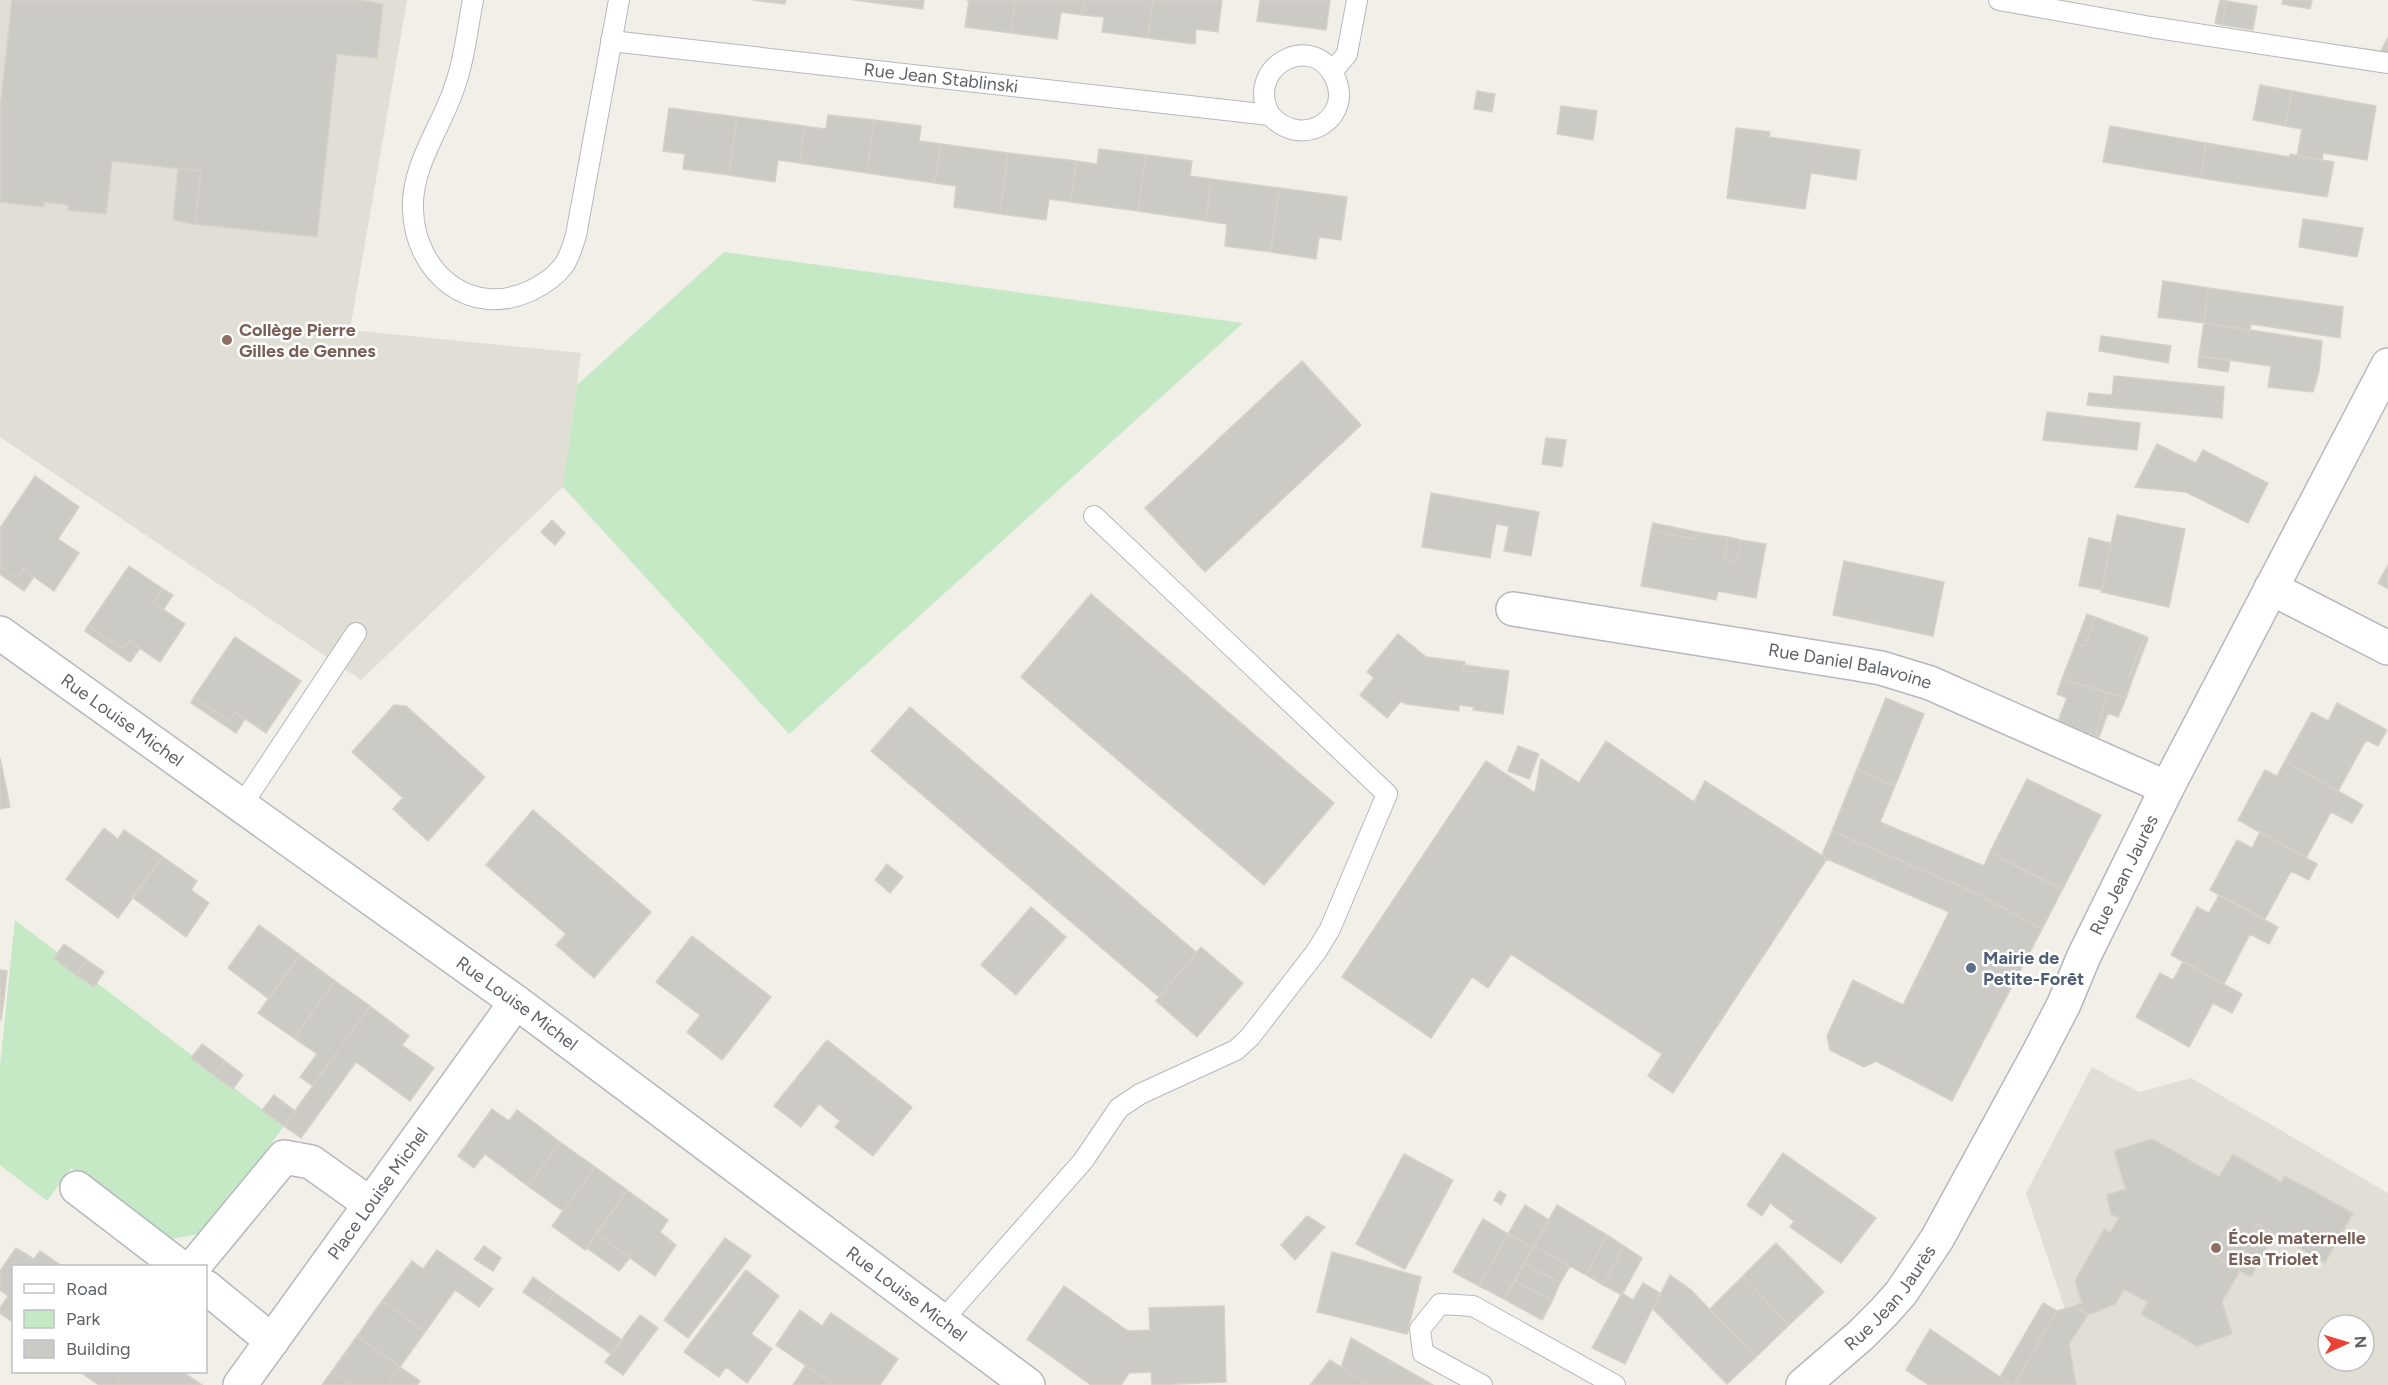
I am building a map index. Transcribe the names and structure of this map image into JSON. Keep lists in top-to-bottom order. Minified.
{"streets":{"street":["Rue Daniel Balavoine","Rue Louise Michel","Rue Jean Jaurès","Place Louise Michel"],"lane":["Rue Jean Stablinski"]},"crossings":[["Rue Daniel Balavoine","Rue Jean Jaurès"],["Rue Louise Michel","Place Louise Michel"]],"places":["Collège Pierre Gilles de Gennes","Mairie de Petite-Forêt","École maternelle Elsa Triolet"],"legend":["Road","Park","Building"],"north":"right"}
